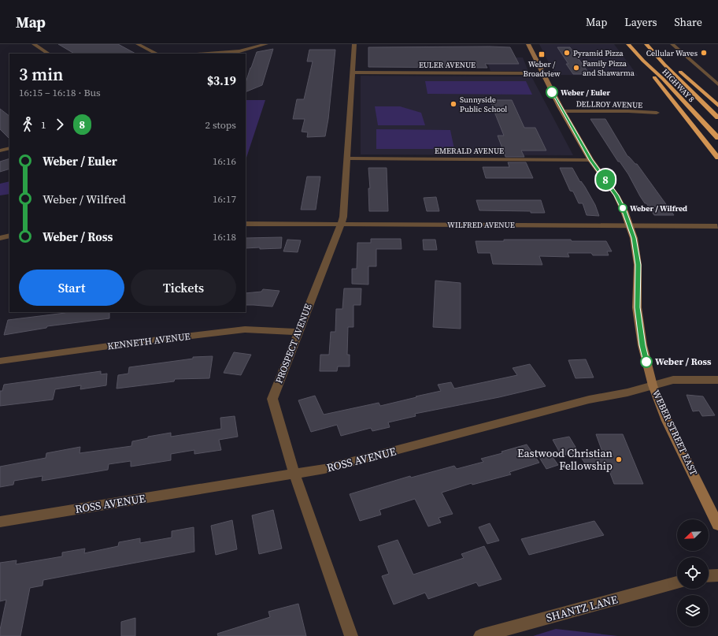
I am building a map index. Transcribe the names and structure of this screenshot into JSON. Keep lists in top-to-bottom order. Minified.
{"streets":{"highway":["HIGHWAY 8"],"main road":["WEBER STREET EAST"],"street":["EULER AVENUE","DELLROY AVENUE","EMERALD AVENUE","WILFRED AVENUE","KENNETH AVENUE","PROSPECT AVENUE","ROSS AVENUE","SHANTZ LANE"]},"crossings":[["EULER AVENUE","PROSPECT AVENUE"],["EULER AVENUE","WEBER STREET EAST"],["DELLROY AVENUE","WEBER STREET EAST"],["EMERALD AVENUE","PROSPECT AVENUE"],["EMERALD AVENUE","WEBER STREET EAST"],["WILFRED AVENUE","PROSPECT AVENUE"],["WILFRED AVENUE","WEBER STREET EAST"],["KENNETH AVENUE","PROSPECT AVENUE"],["PROSPECT AVENUE","ROSS AVENUE"],["WEBER STREET EAST","ROSS AVENUE"]],"places":{"other":["Pyramid Pizza","Cellular Waves","Family Pizza and Shawarma","Weber / Euler","Sunnyside Public School","Weber / Wilfred","Weber / Ross","Eastwood Christian Fellowship"],"transit":["Weber / Broadview"]},"lines":["bus line 8"],"north":"bottom left","page":{"header":"Map","nav":["Map","Layers","Share"],"on_map":"8","heading":["3 min","16:15 – 16:18 · Bus","$3.19"],"legs":["1","8","2 stops"],"list":[{"name":"Weber / Euler","value":"16:16"},{"name":"Weber / Wilfred","value":"16:17"},{"name":"Weber / Ross","value":"16:18"}],"buttons":["Start","Tickets"]}}
